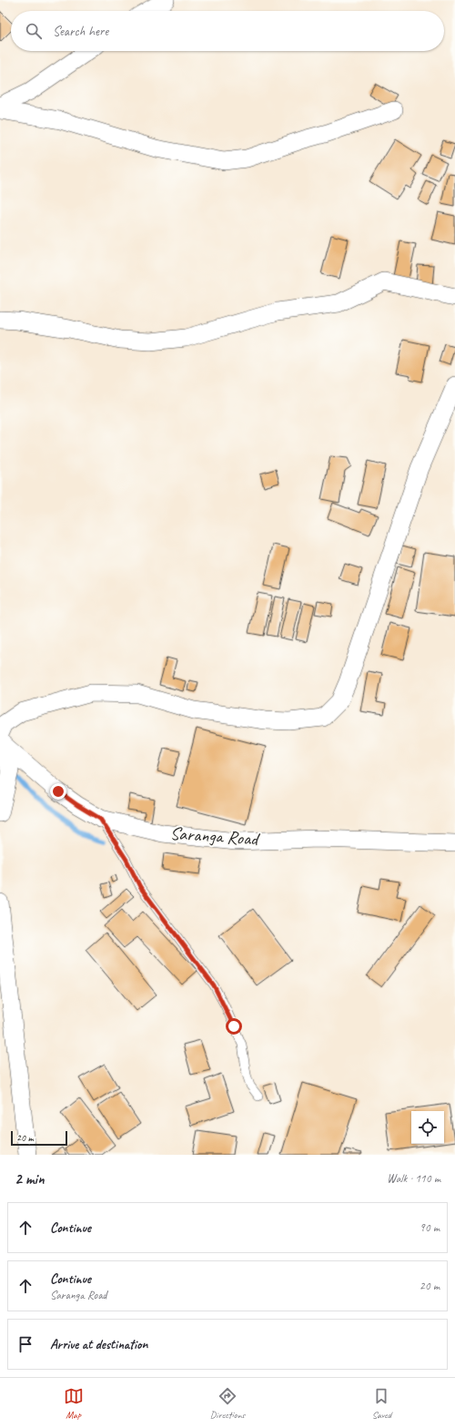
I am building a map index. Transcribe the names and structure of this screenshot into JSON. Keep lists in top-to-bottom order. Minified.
{"streets":{"street":["Saranga Road"]},"scale_bar":"20 m","page":{"search":"Search here","scale":"20 m","heading":["2 min","Walk · 110 m"],"list":[["Continue","90 m"],["Continue","Saranga Road","20 m"],"Arrive at destination"],"nav":["Map","Directions","Saved"]}}
